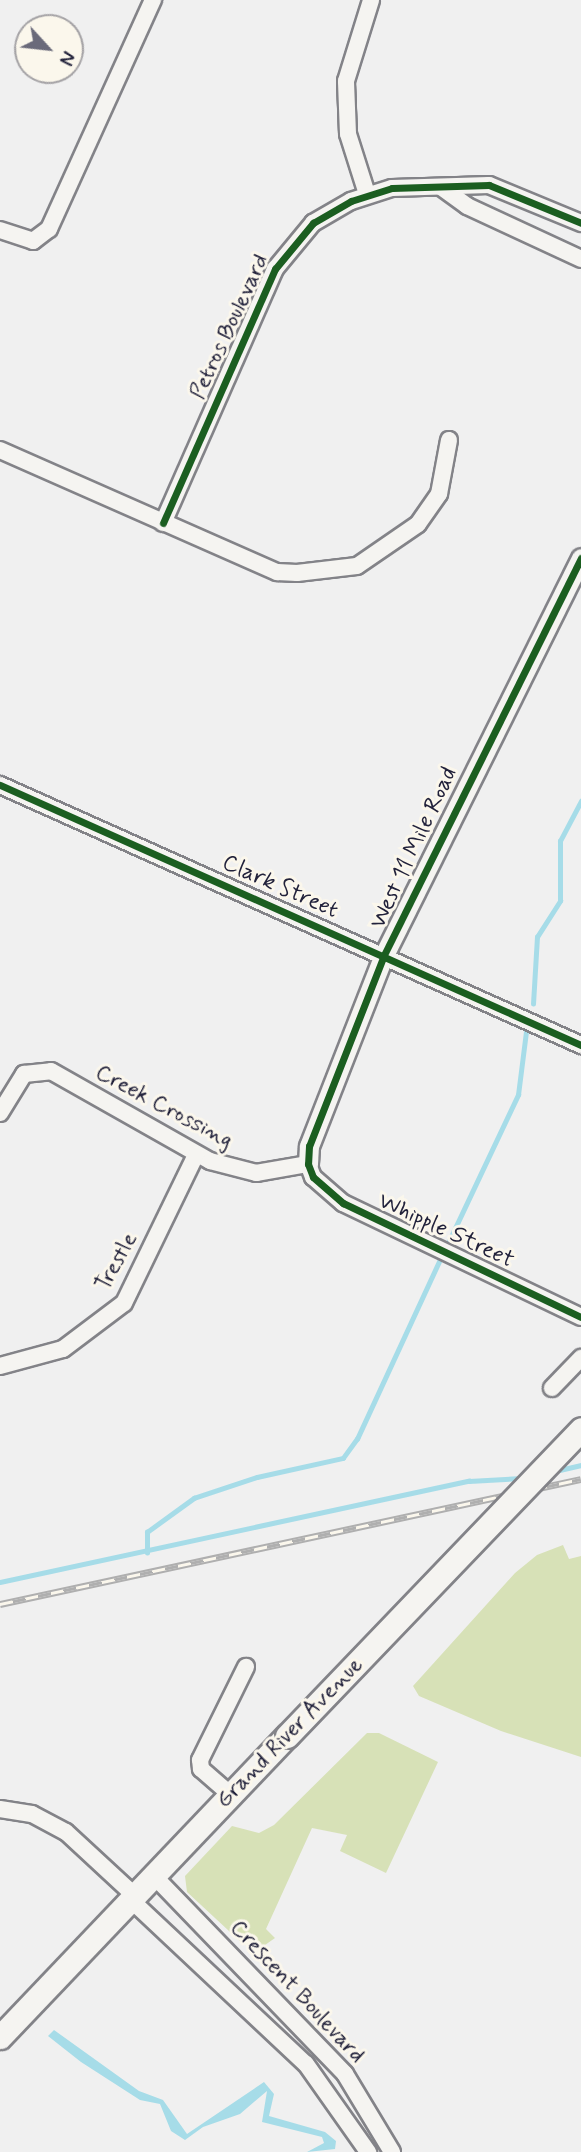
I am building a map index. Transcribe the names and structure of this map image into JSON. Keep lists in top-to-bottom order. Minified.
{"streets":{"main road":["Grand River Avenue"],"street":["Petros Boulevard","West 11 Mile Road","Clark Street","Creek Crossing","Whipple Street","Trestle","Crescent Boulevard"]},"crossings":[["West 11 Mile Road","Clark Street"],["West 11 Mile Road","Creek Crossing"],["West 11 Mile Road","Whipple Street"],["Creek Crossing","Whipple Street"],["Creek Crossing","Trestle"],["Grand River Avenue","Crescent Boulevard"]],"north":"bottom right"}
